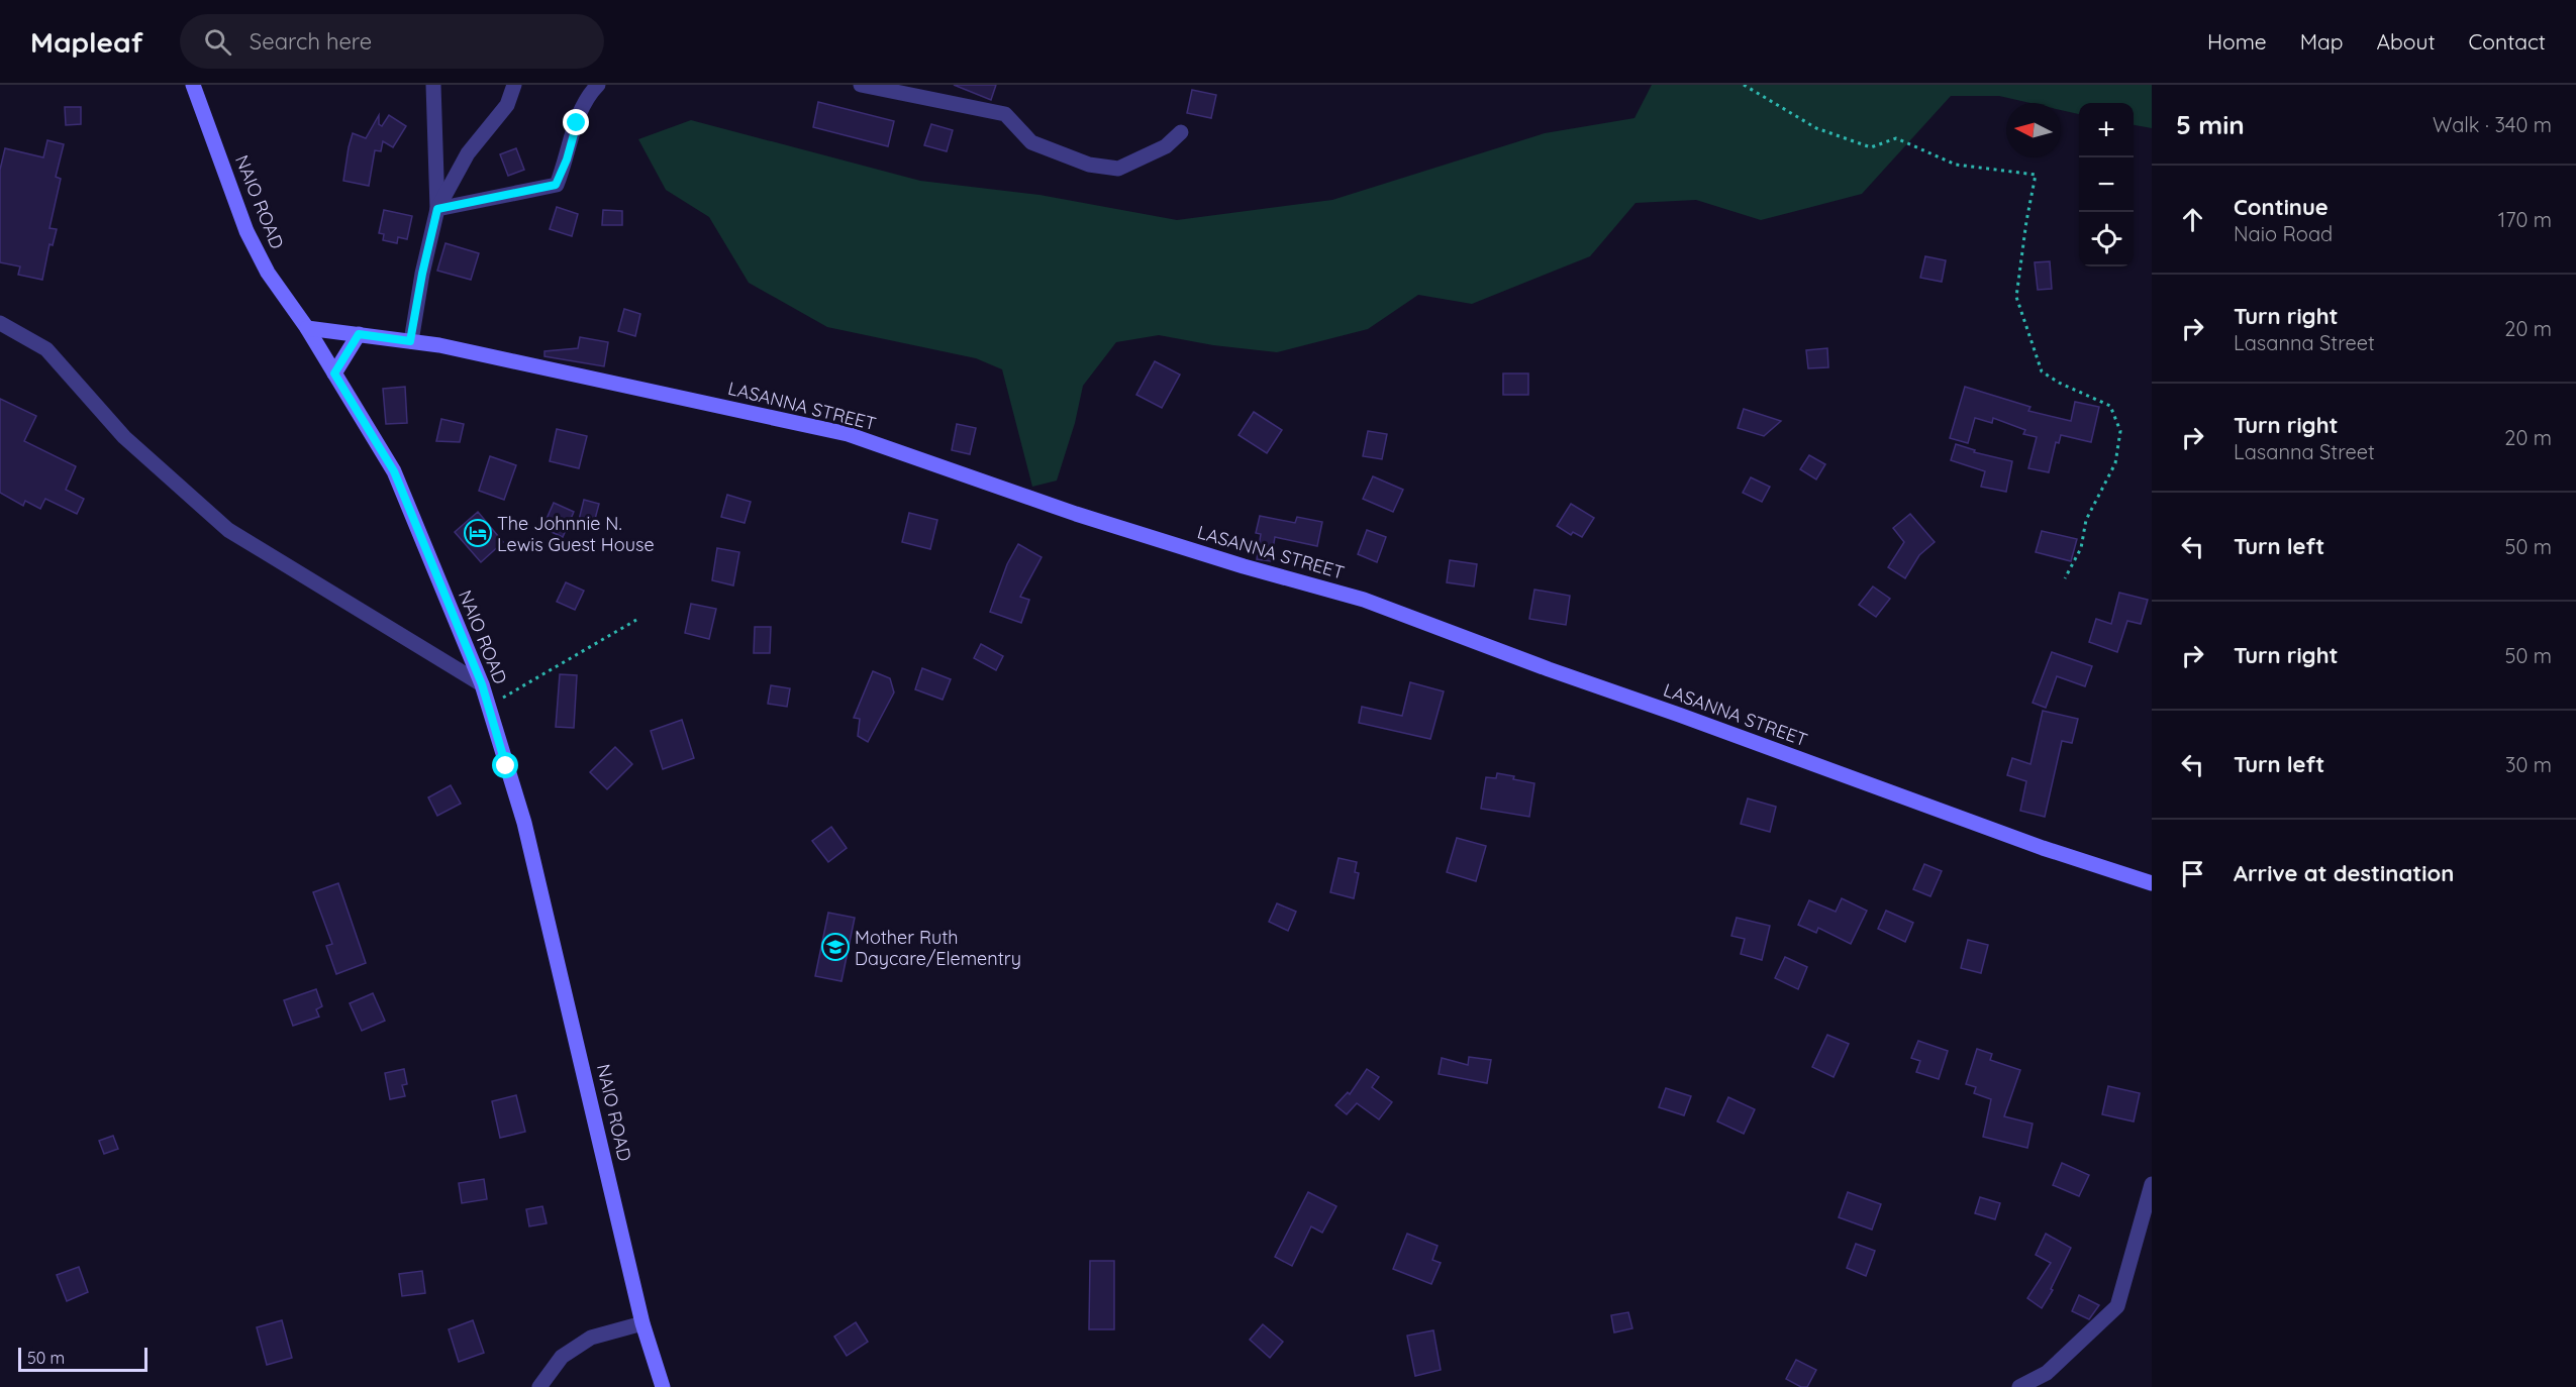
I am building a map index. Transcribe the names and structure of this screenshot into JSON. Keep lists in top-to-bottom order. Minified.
{"streets":{"street":["NAIO ROAD","LASANNA STREET"]},"crossings":[["NAIO ROAD","LASANNA STREET"]],"places":{"hotel":["The Johnnie N. Lewis Guest House"],"school or university":["Mother Ruth Daycare/Elementry"]},"scale_bar":"50 m","north":"left","page":{"header":"Mapleaf","search":"Search here","nav":["Home","Map","About","Contact"],"heading":["5 min","Walk · 340 m"],"map_buttons":["+","−"],"list":[["Continue","Naio Road","170 m"],["Turn right","Lasanna Street","20 m"],["Turn right","Lasanna Street","20 m"],["Turn left","50 m"],["Turn right","50 m"],["Turn left","30 m"],"Arrive at destination"],"scale":"50 m"}}
